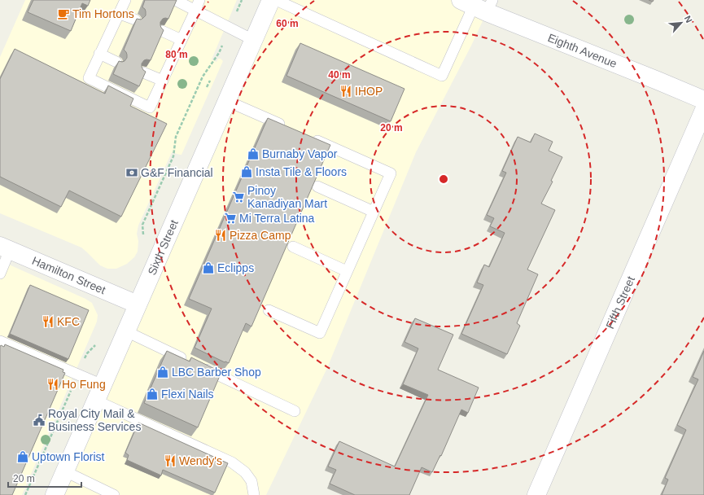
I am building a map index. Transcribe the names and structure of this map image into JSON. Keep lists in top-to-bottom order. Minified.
{"streets":{"street":["Eighth Avenue","Sixth Street","Hamilton Street","Fifth Street"]},"crossings":[["Sixth Street","Hamilton Street"]],"places":{"cafe":["Tim Hortons"],"restaurant":["IHOP","Pizza Camp","KFC","Ho Fung","Wendy's"],"shop":["Burnaby Vapor","Insta Tile & Floors","Eclipps","LBC Barber Shop","Flexi Nails","Uptown Florist"],"bank":["G&F Financial"],"supermarket":["Pinoy Kanadiyan Mart","Mi Terra Latina"],"public building":["Royal City Mail & Business Services"]},"scale_bar":"20 m","north":"top right","rings":["60 m","80 m","40 m","20 m"]}
